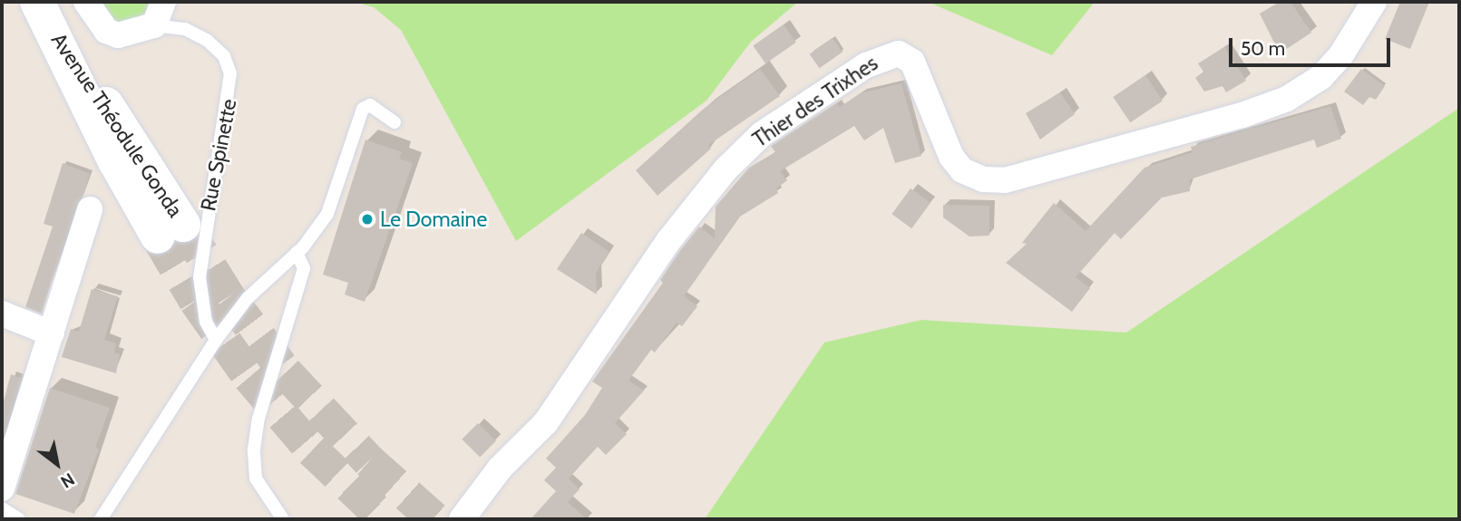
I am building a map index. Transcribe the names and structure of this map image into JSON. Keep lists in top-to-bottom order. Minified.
{"streets":{"main road":["Avenue Théodule Gonda"],"street":["Thier des Trixhes","Rue Spinette"]},"places":["Le Domaine"],"scale_bar":"50 m","north":"bottom right"}
